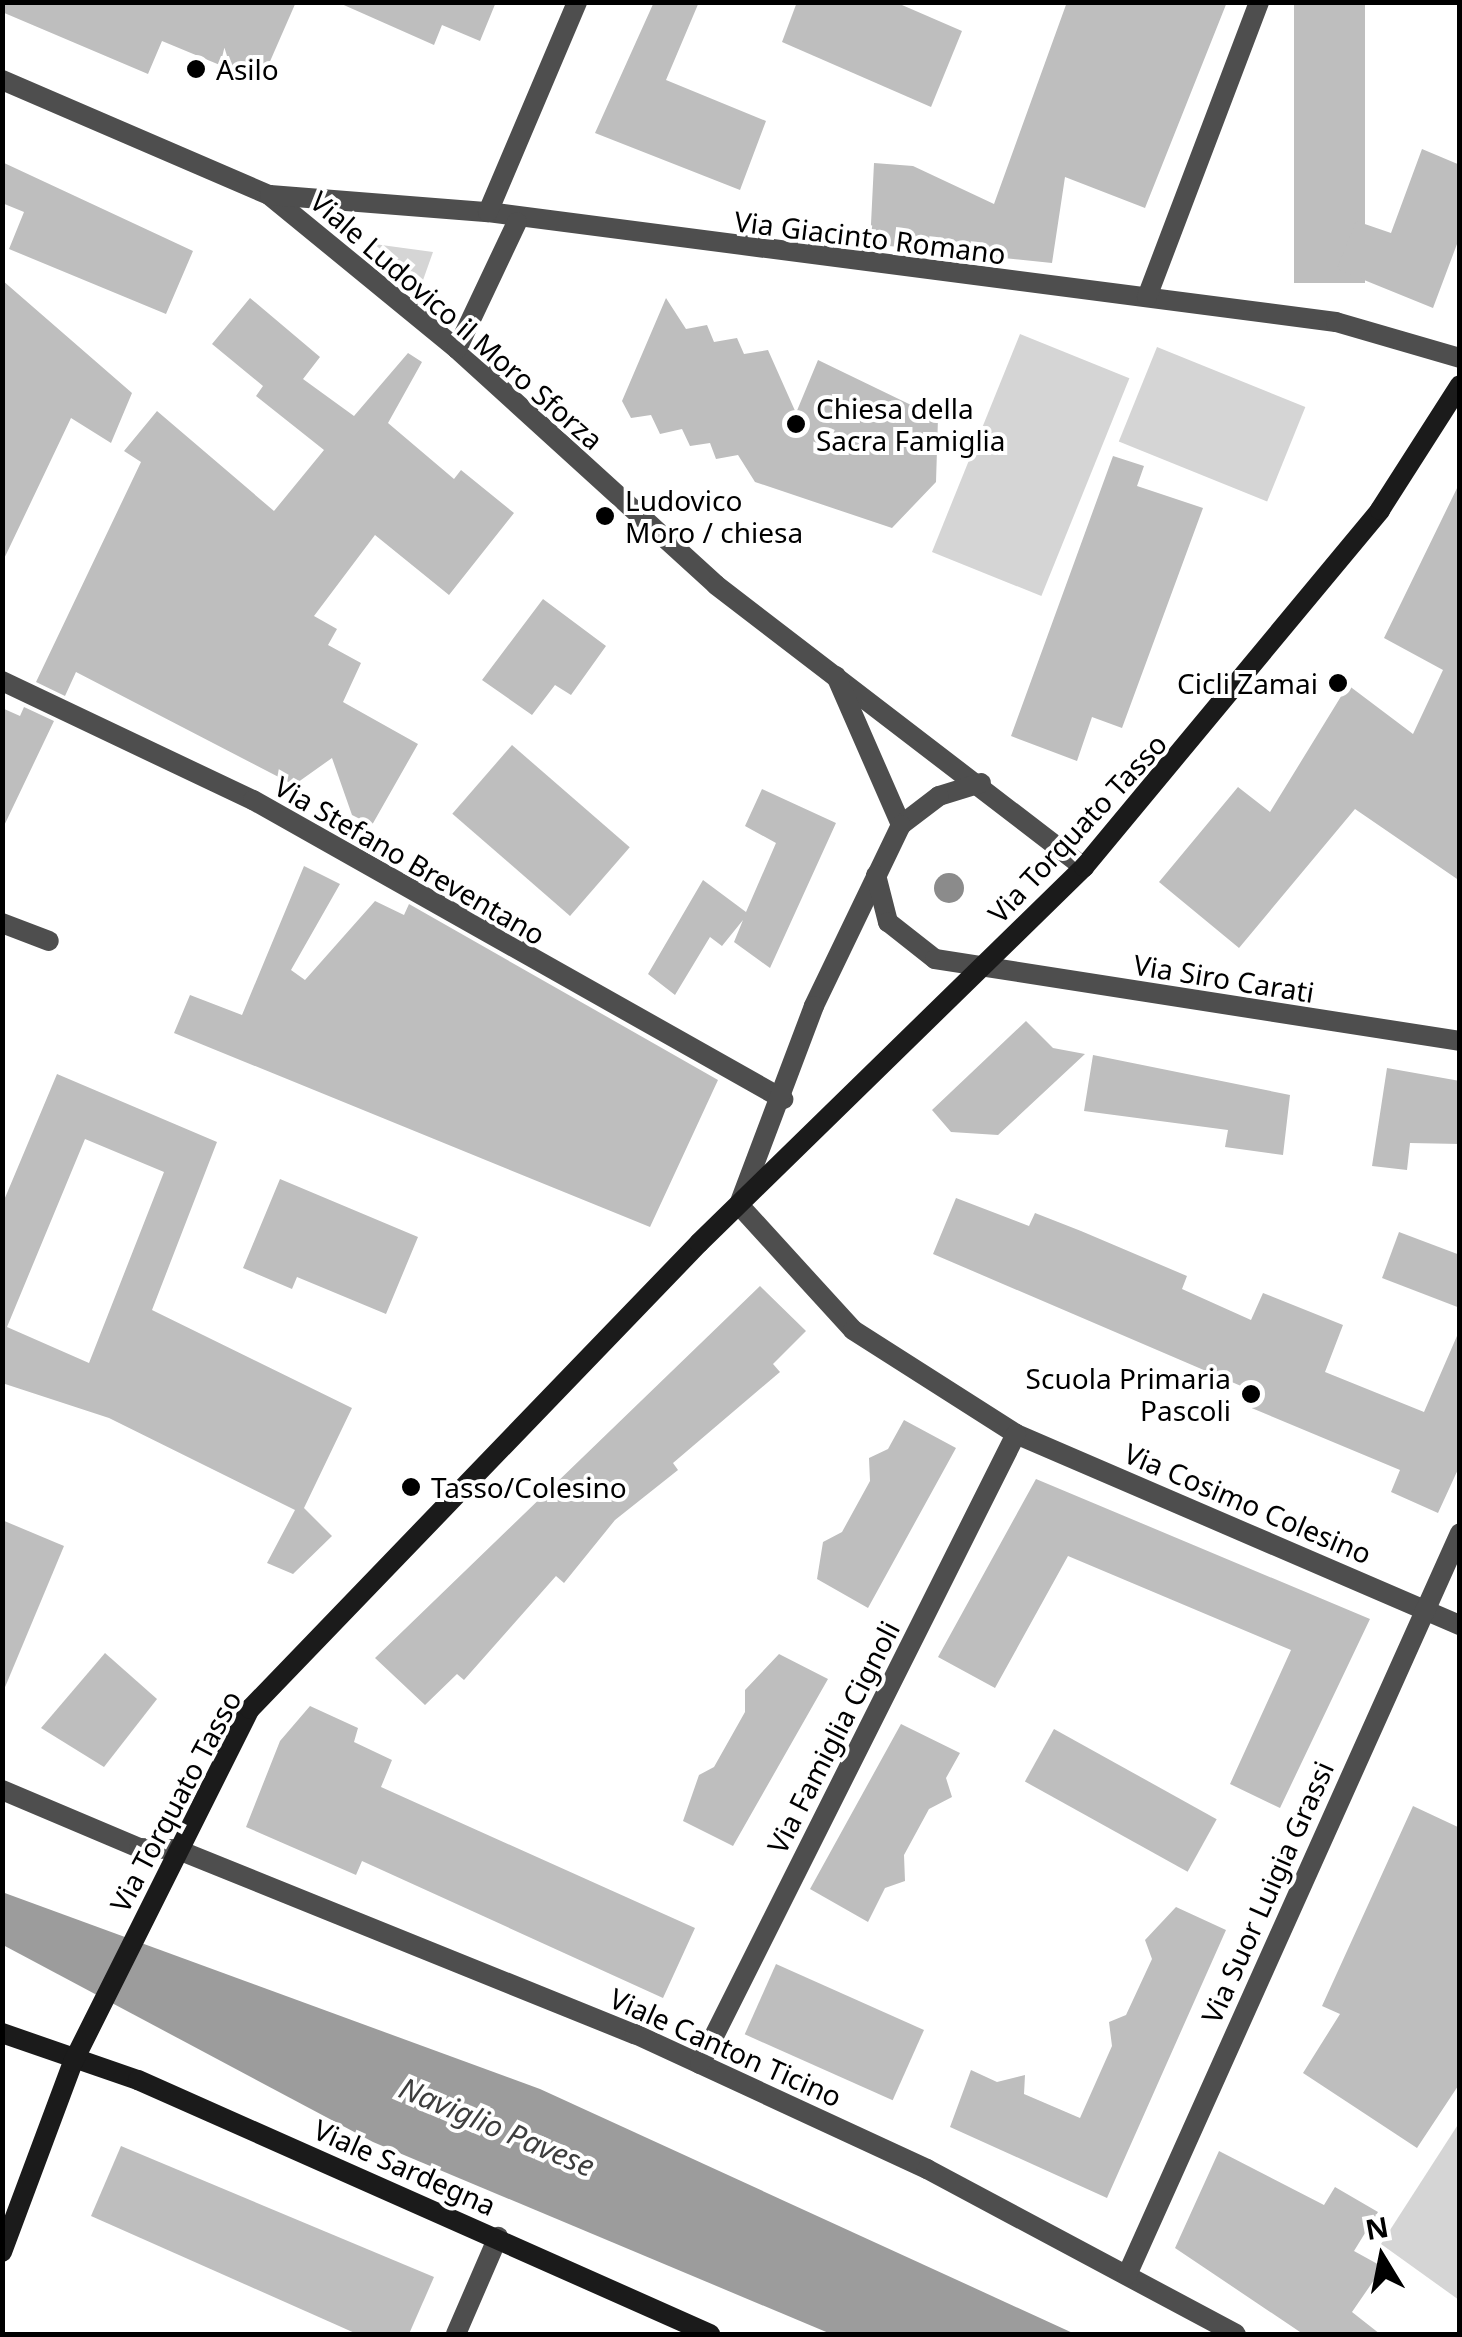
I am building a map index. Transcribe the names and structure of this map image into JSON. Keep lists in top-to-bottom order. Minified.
{"streets":{"street":["Via Giacinto Romano","Viale Ludovico il Moro Sforza","Via Torquato Tasso","Via Stefano Breventano","Via Siro Carati","Via Cosimo Colesino","Via Famiglia Cignoli","Via Suor Luigia Grassi","Viale Canton Ticino","Viale Sardegna"]},"crossings":[["Via Giacinto Romano","Viale Ludovico il Moro Sforza"],["Viale Ludovico il Moro Sforza","Via Torquato Tasso"],["Viale Ludovico il Moro Sforza","Via Siro Carati"],["Via Torquato Tasso","Via Stefano Breventano"],["Via Torquato Tasso","Via Siro Carati"],["Via Torquato Tasso","Via Cosimo Colesino"],["Via Torquato Tasso","Viale Canton Ticino"],["Via Torquato Tasso","Viale Sardegna"],["Via Cosimo Colesino","Via Famiglia Cignoli"],["Via Cosimo Colesino","Via Suor Luigia Grassi"],["Via Famiglia Cignoli","Viale Canton Ticino"],["Via Suor Luigia Grassi","Viale Canton Ticino"]],"water":["Naviglio Pavese"],"places":["Asilo","Chiesa della Sacra Famiglia","Ludovico Moro / chiesa","Cicli Zamai","Scuola Primaria Pascoli","Tasso/Colesino"],"north":"top"}
